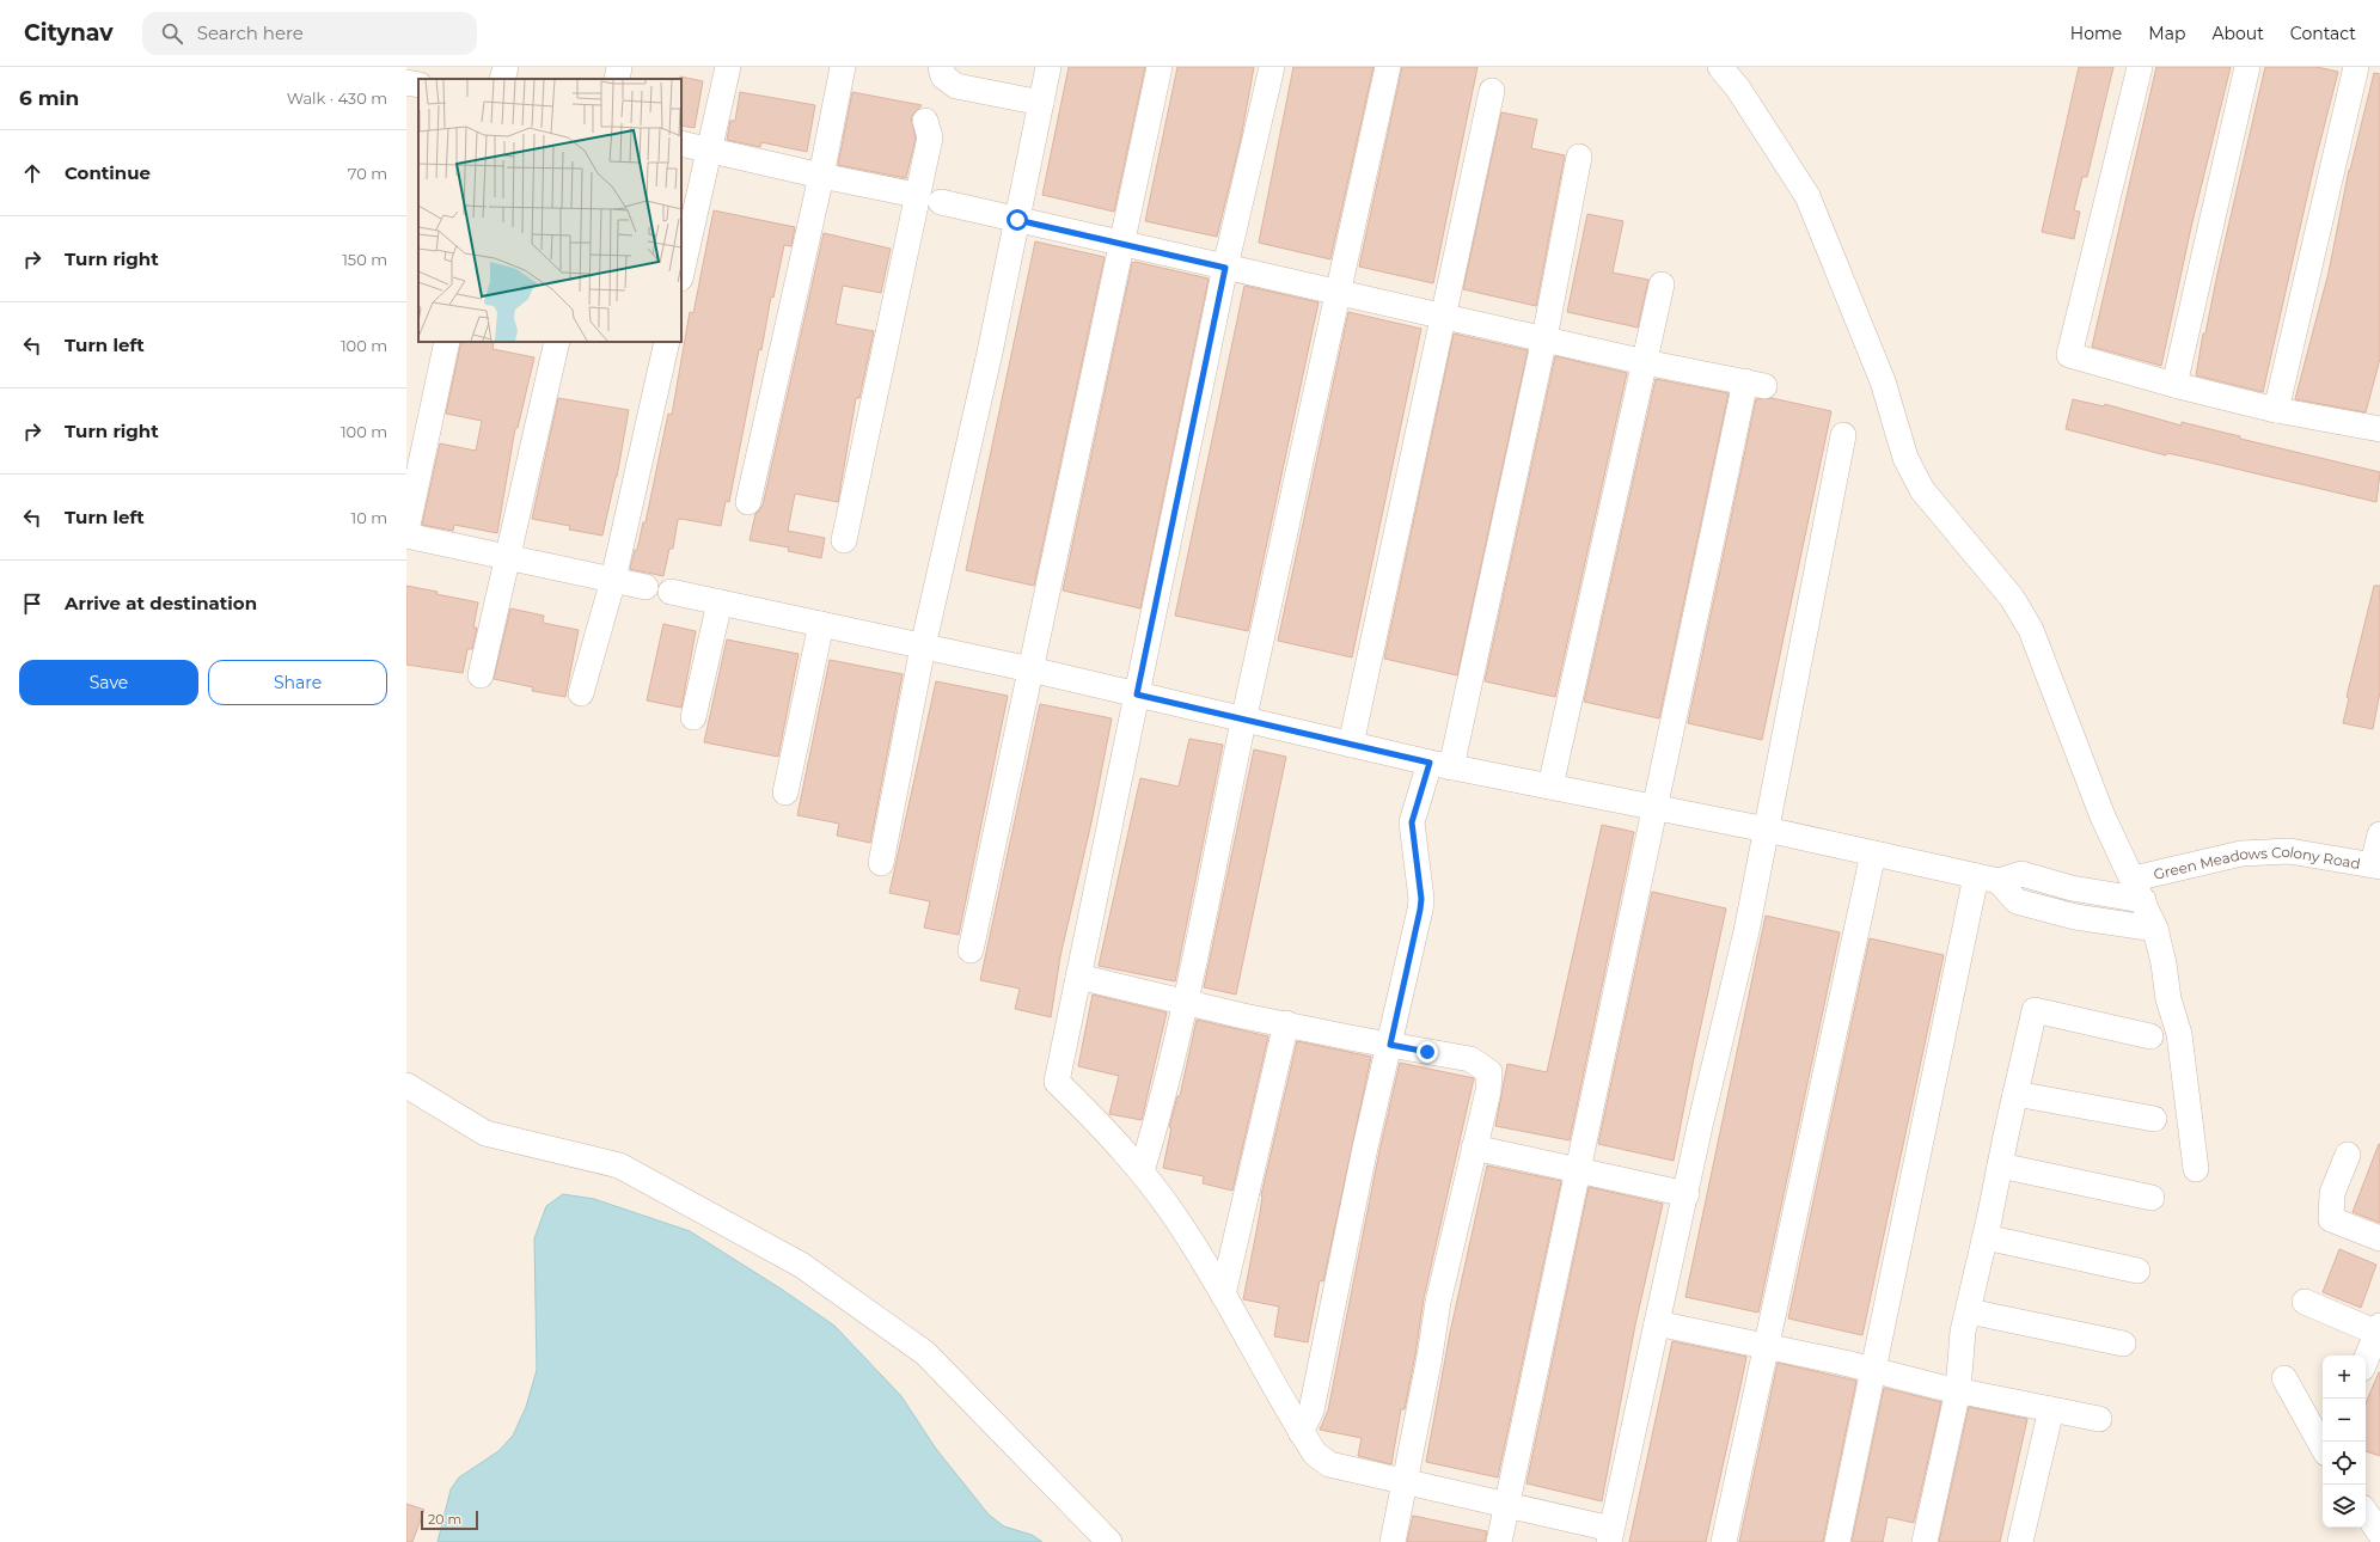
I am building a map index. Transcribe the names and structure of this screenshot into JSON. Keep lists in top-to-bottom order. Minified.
{"streets":{"street":["Green Meadows Colony Road"]},"scale_bar":"20 m","page":{"header":"Citynav","search":"Search here","nav":["Home","Map","About","Contact"],"heading":["6 min","Walk · 430 m"],"list":[["Continue","70 m"],["Turn right","150 m"],["Turn left","100 m"],["Turn right","100 m"],["Turn left","10 m"],"Arrive at destination"],"buttons":["Save","Share"],"map_buttons":["+","−"],"scale":"20 m"}}
